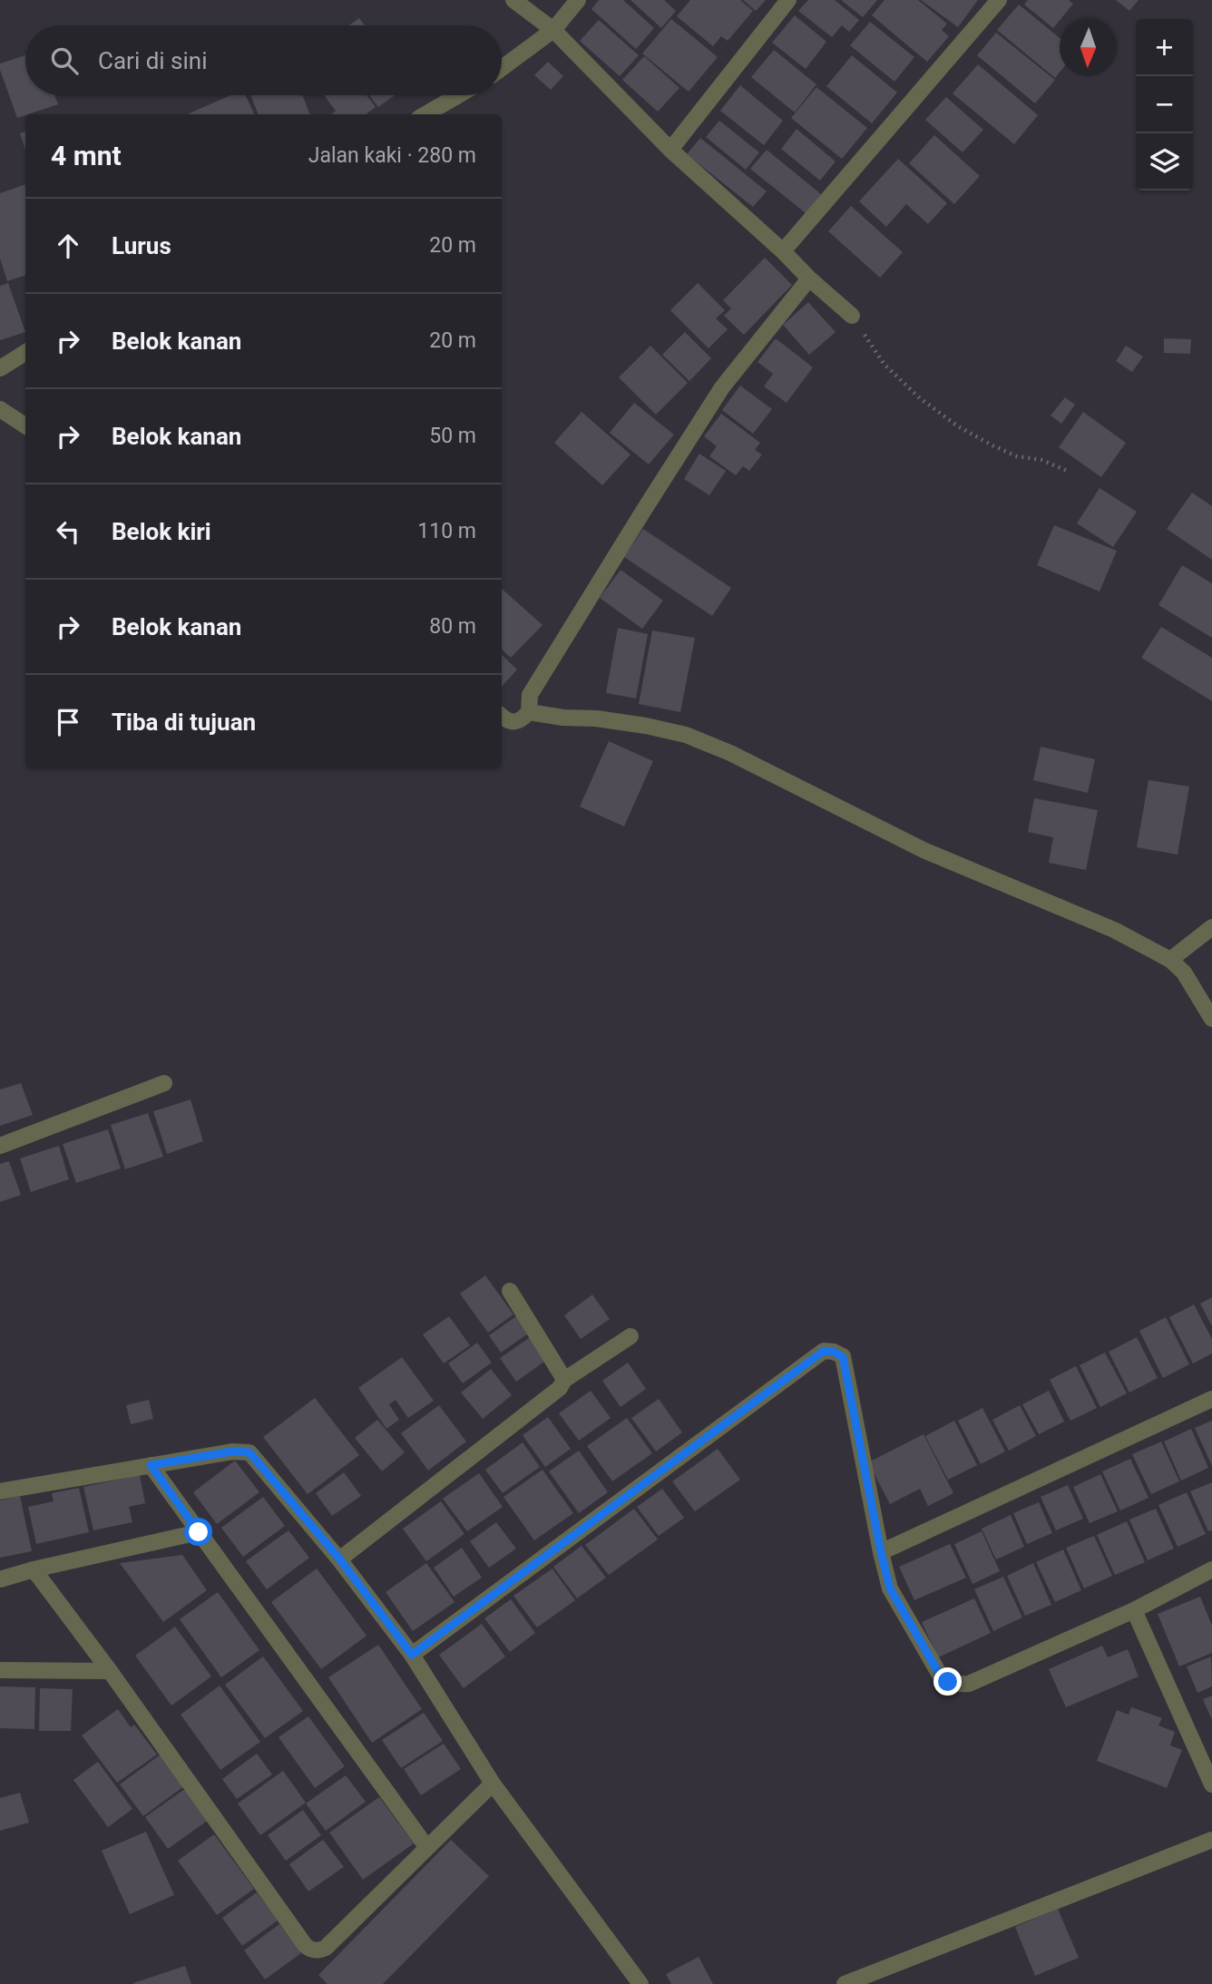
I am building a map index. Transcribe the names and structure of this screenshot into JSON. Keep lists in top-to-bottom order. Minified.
{"north":"bottom","page":{"map_buttons":["+","−"],"search":"Cari di sini","heading":["4 mnt","Jalan kaki · 280 m"],"list":[["Lurus","20 m"],["Belok kanan","20 m"],["Belok kanan","50 m"],["Belok kiri","110 m"],["Belok kanan","80 m"],"Tiba di tujuan"]}}
